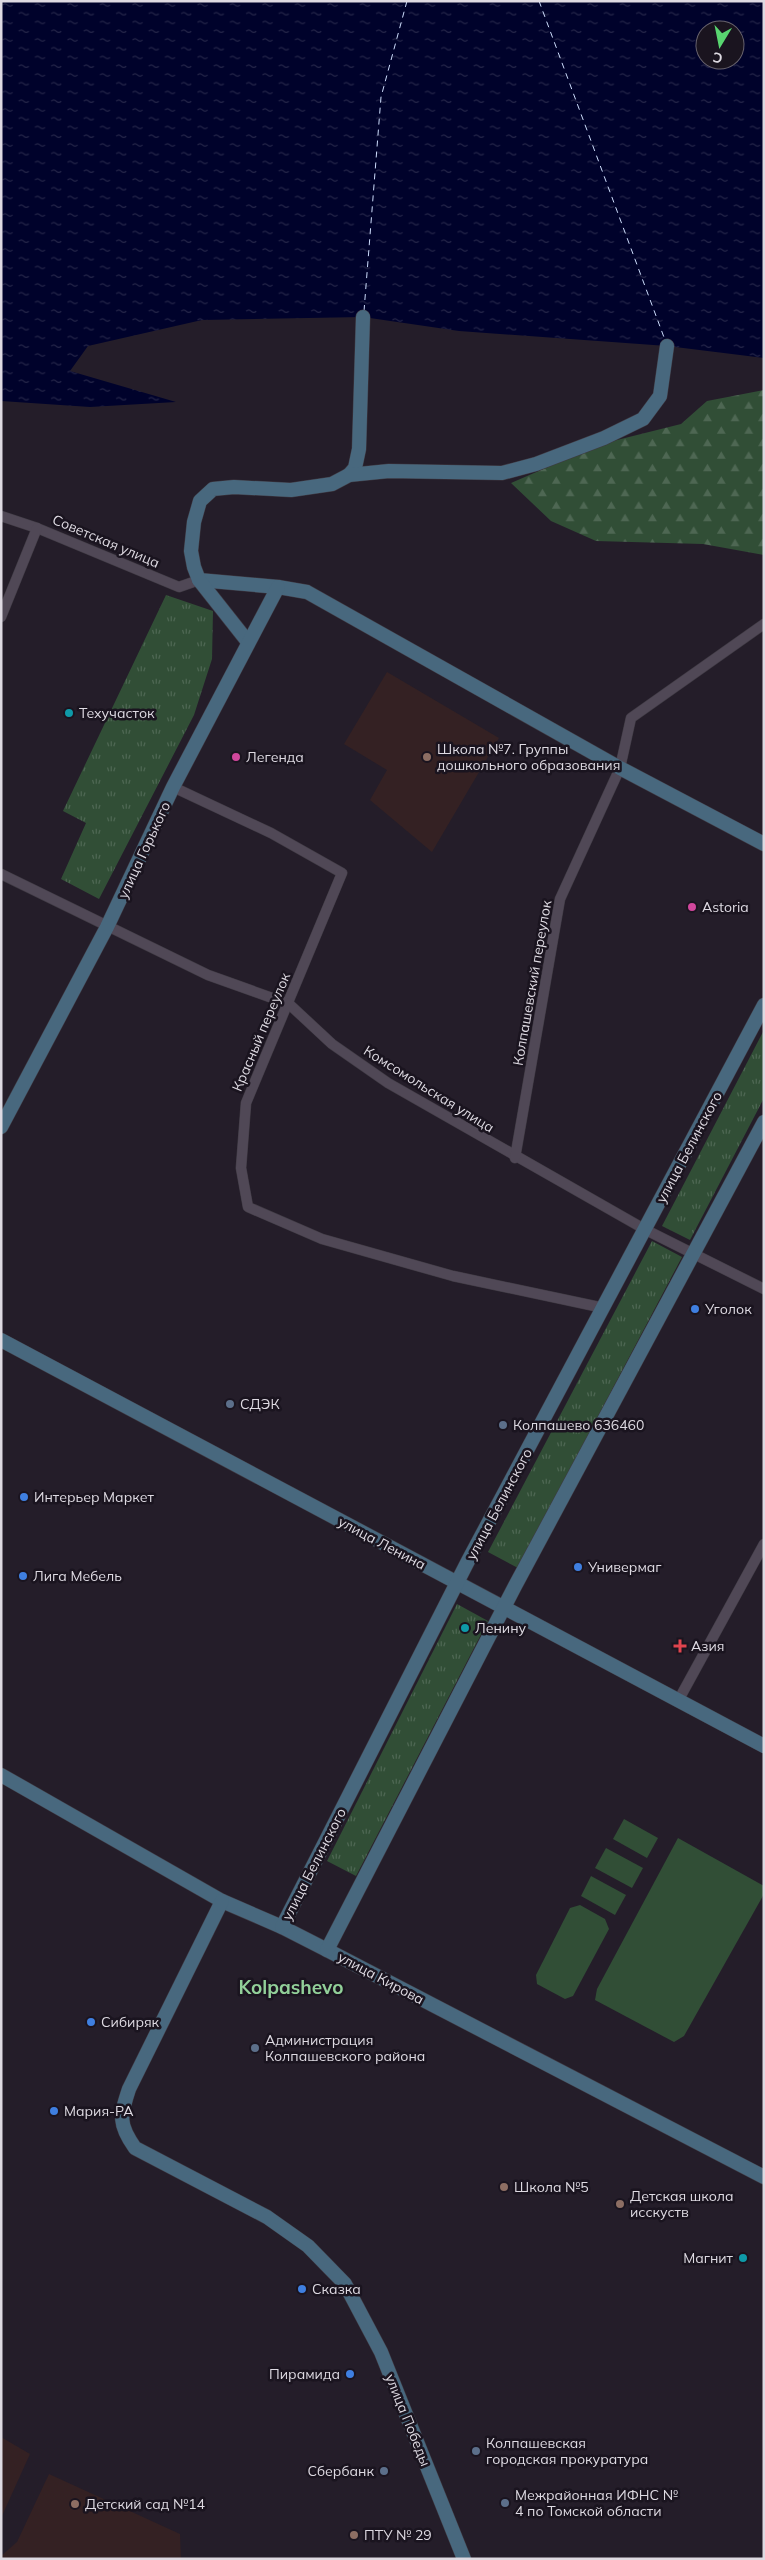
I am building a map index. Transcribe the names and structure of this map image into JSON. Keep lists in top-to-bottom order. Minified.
{"streets":{"street":["Советская улица","улица Горького","Колпашевский переулок","Красный переулок","Комсомольская улица","улица Белинского","улица Ленина","улица Кирова","улица Победы"]},"crossings":[["улица Горького","Красный переулок"],["улица Горького","Комсомольская улица"],["Колпашевский переулок","Комсомольская улица"],["Красный переулок","Комсомольская улица"],["Красный переулок","улица Белинского"],["Комсомольская улица","улица Белинского"],["улица Белинского","улица Ленина"],["улица Белинского","улица Кирова"],["улица Кирова","улица Победы"]],"districts":["Kolpashevo"],"places":{"other":["Техучасток","Легенда","Школа №7. Группы дошкольного образования","Astoria","Уголок","СДЭК","Колпашево 636460","Интерьер Маркет","Универмаг","Лига Мебель","Ленину","Сибиряк","Администрация Колпашевского района","Мария-РА","Школа №5","Детская школа исскуств","Магнит","Сказка","Пирамида","Колпашевская городская прокуратура","Сбербанк","Межрайонная ИФНС № 4 по Томской области","Детский сад №14","ПТУ № 29"],"health":["Азия"]},"north":"bottom"}
